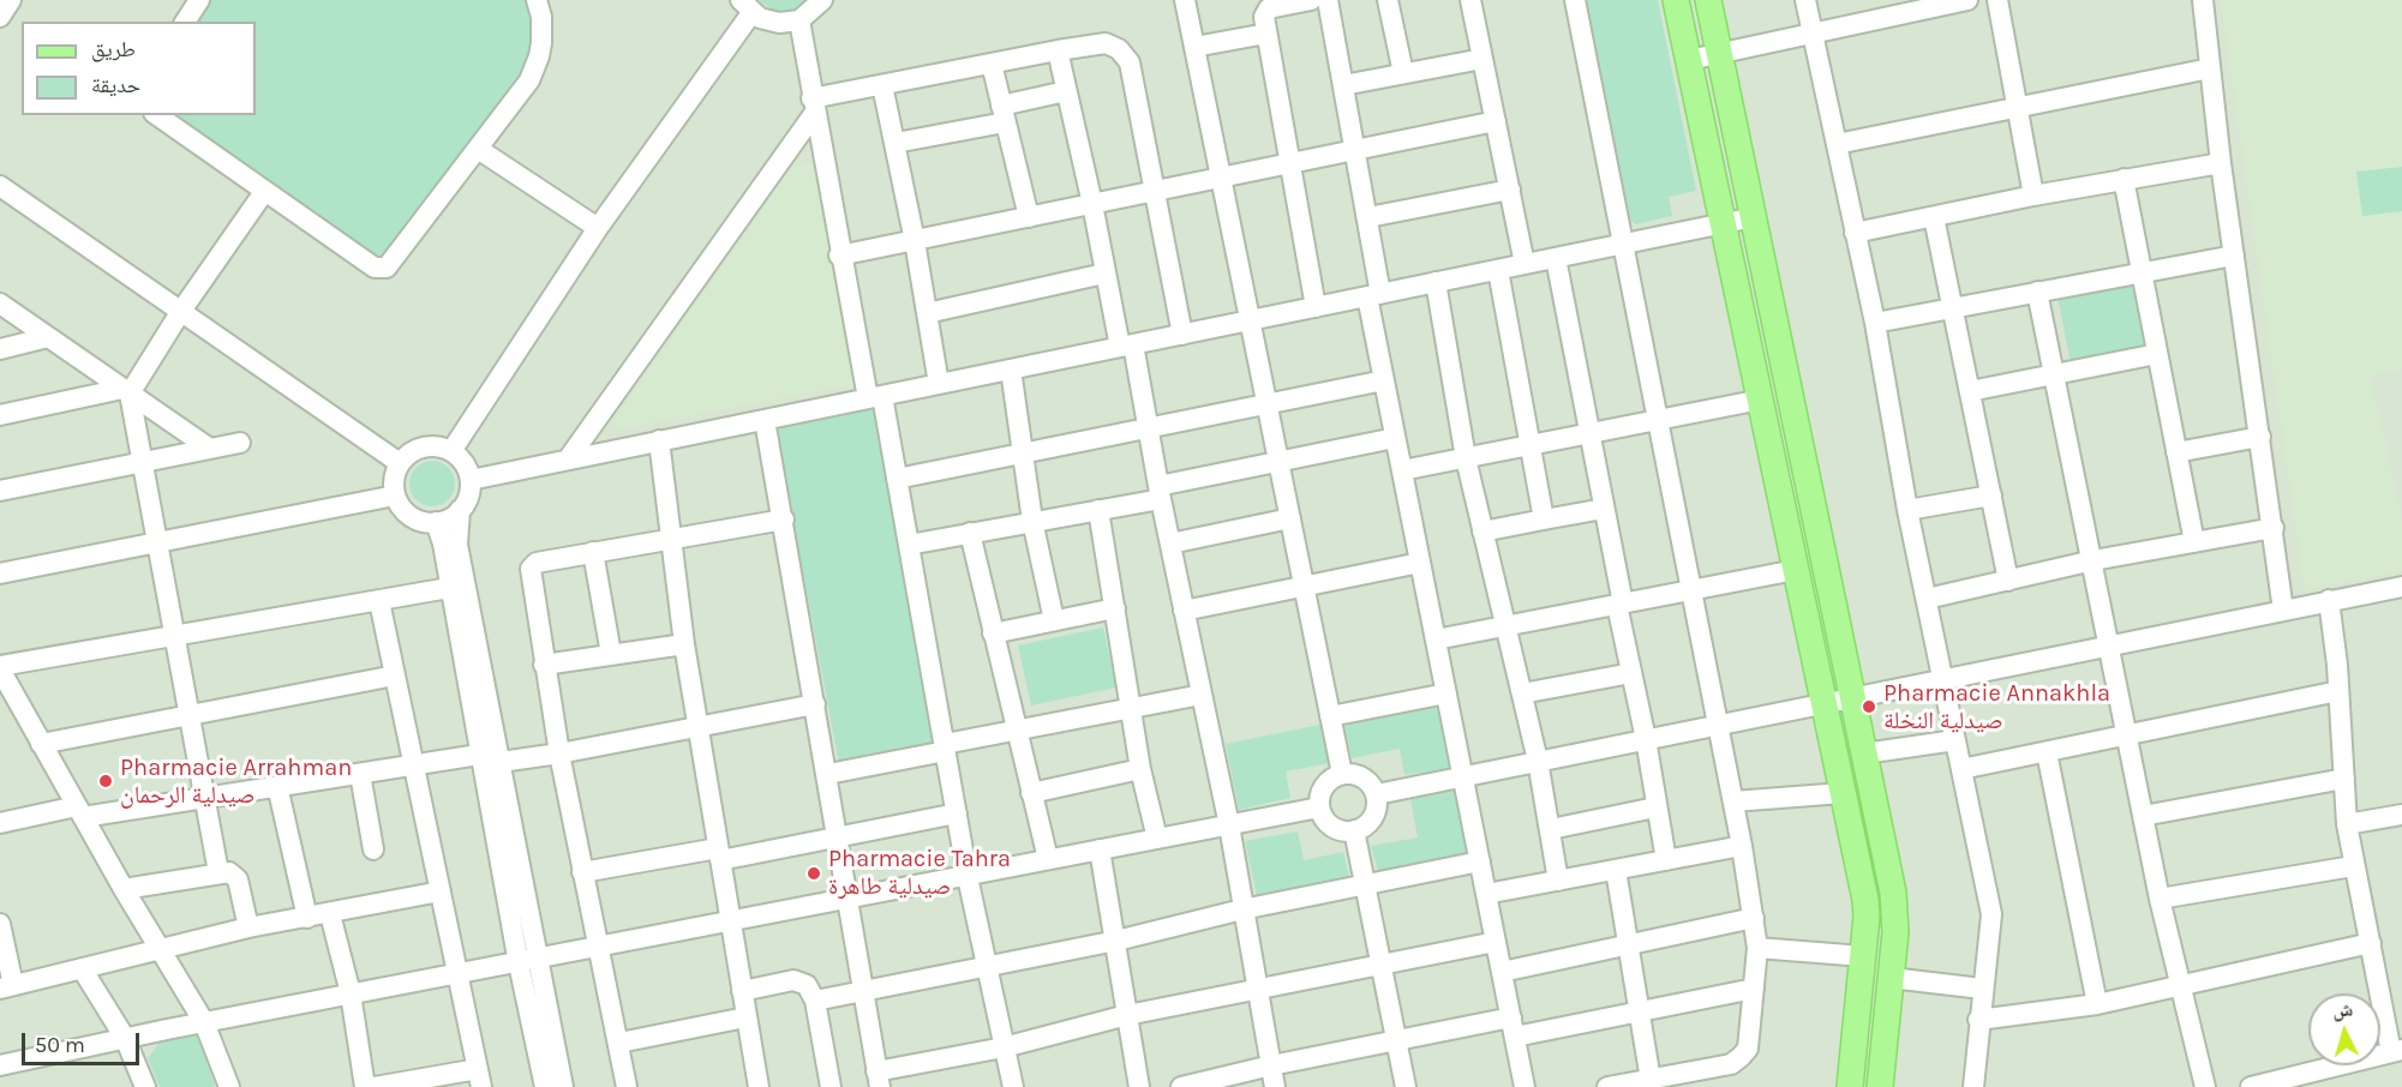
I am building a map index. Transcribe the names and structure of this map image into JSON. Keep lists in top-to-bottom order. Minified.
{"places":["Pharmacie Annakhla صيدلية النخلة","Pharmacie Arrahman صيدلية الرحمان","Pharmacie Tahra صيدلية طاهرة"],"legend":["طريق","حديقة"],"scale_bar":"50 m","north":"top"}
